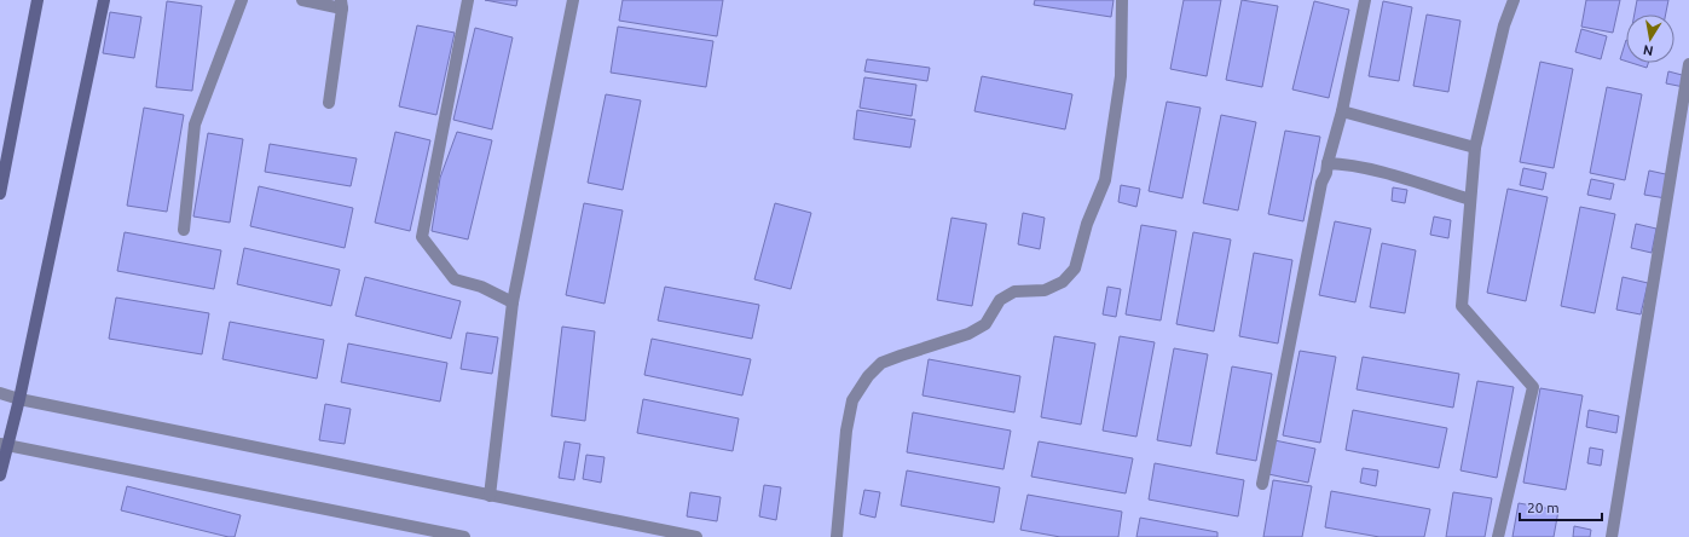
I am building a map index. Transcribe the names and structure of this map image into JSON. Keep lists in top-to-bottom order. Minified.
{"scale_bar":"20 m","north":"bottom"}
